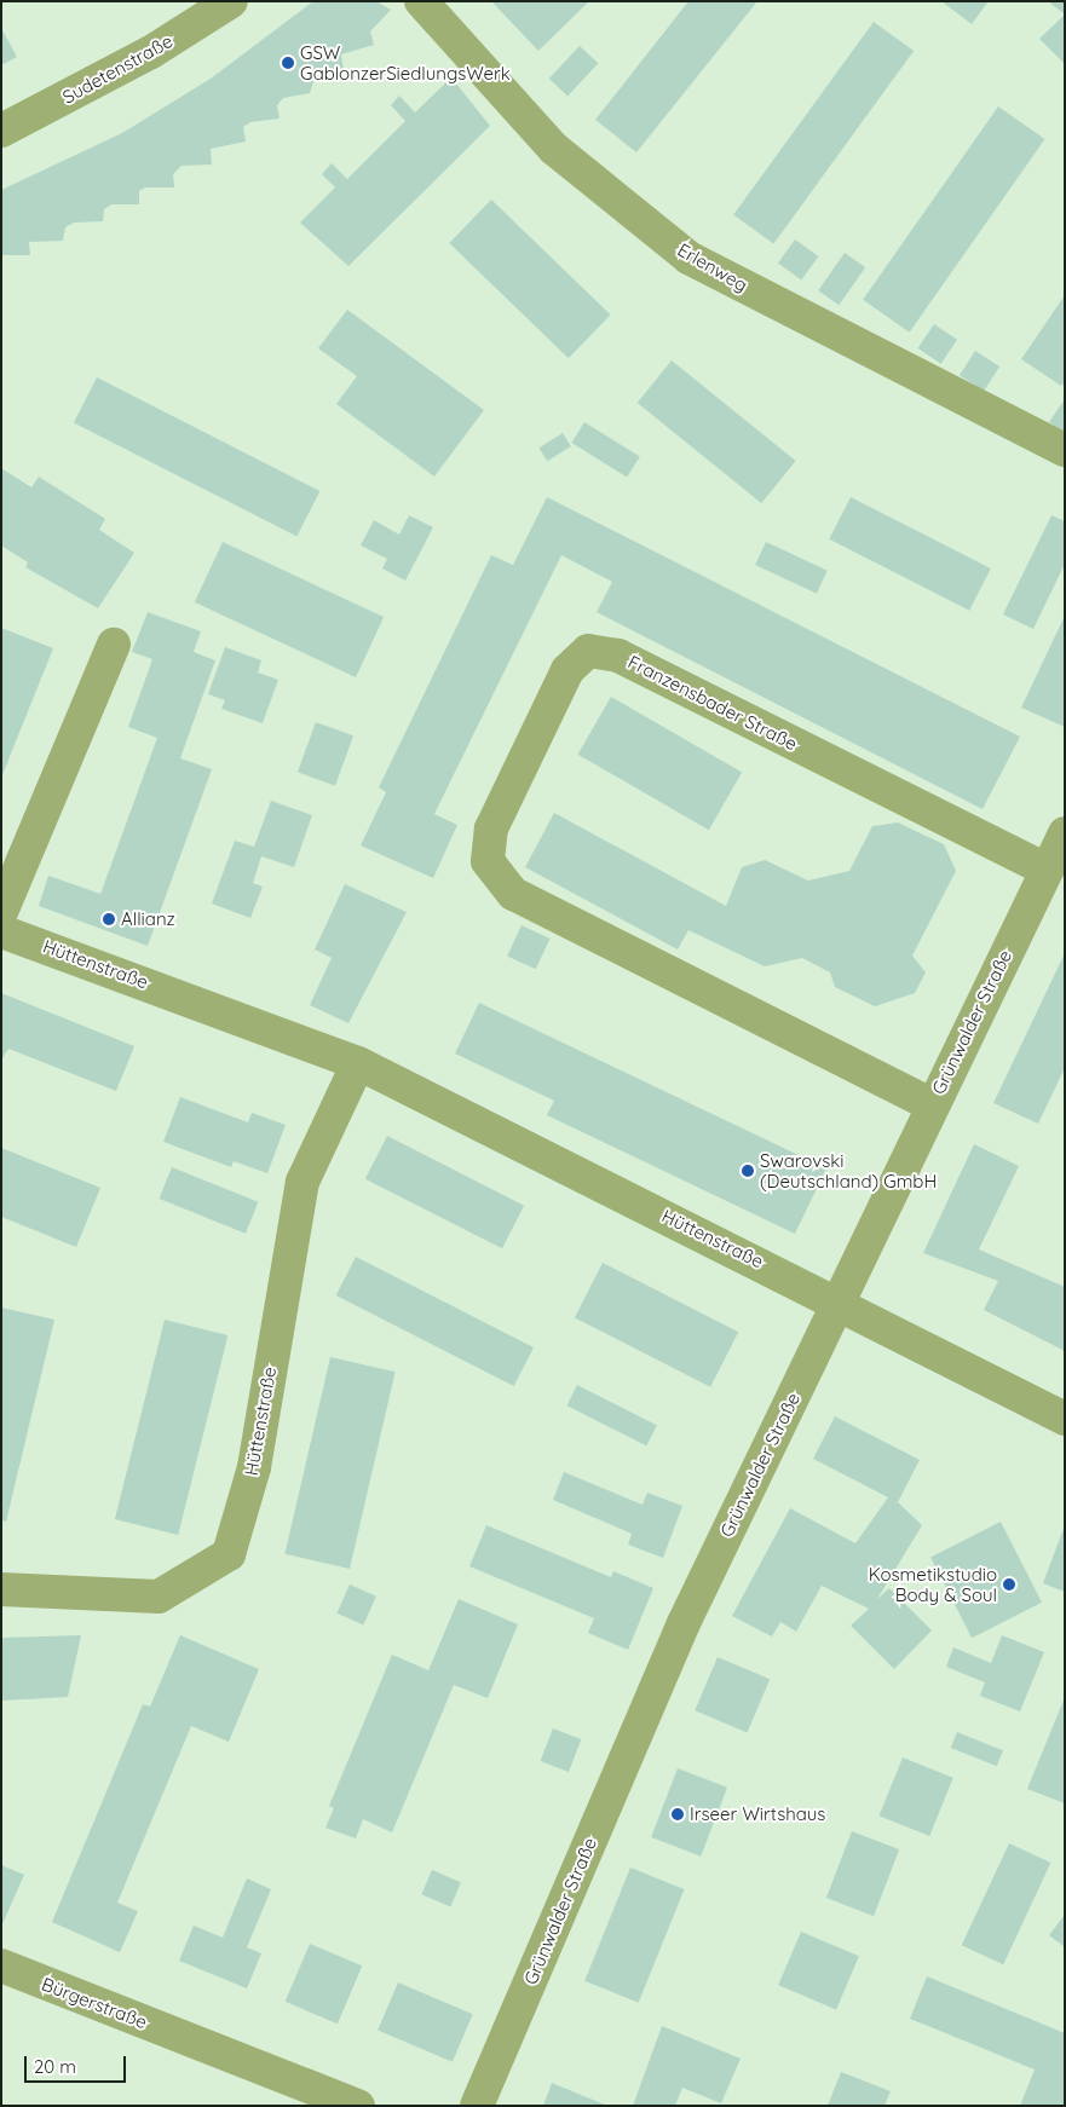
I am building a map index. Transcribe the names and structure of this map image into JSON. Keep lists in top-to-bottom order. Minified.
{"streets":{"street":["Sudetenstraße","Erlenweg","Franzensbader Straße","Hüttenstraße","Grünwalder Straße","Bürgerstraße"]},"crossings":[["Franzensbader Straße","Grünwalder Straße"],["Hüttenstraße","Grünwalder Straße"]],"places":["GSW GablonzerSiedlungsWerk","Allianz","Swarovski (Deutschland) GmbH","Kosmetikstudio Body & Soul","Irseer Wirtshaus"],"scale_bar":"20 m"}
